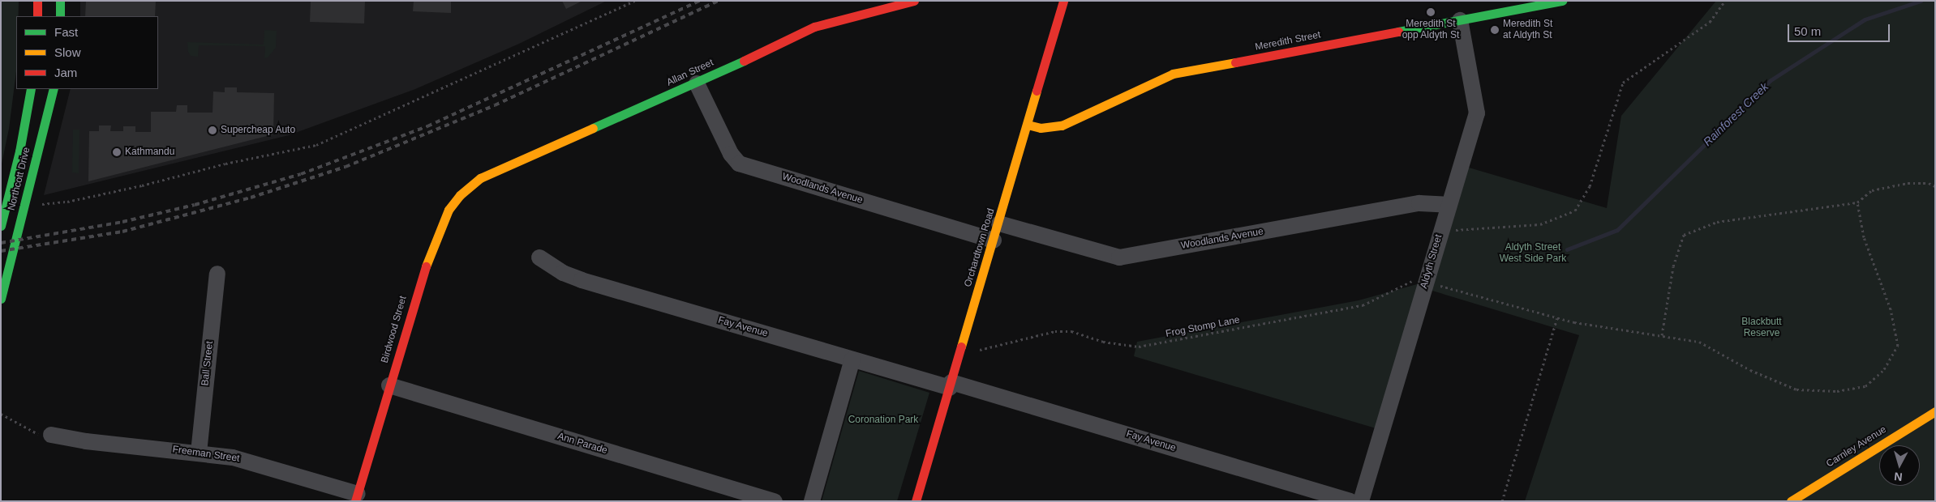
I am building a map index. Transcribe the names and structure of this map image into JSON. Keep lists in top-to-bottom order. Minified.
{"streets":{"street":["Meredith Street","Allan Street","Northcott Drive","Woodlands Avenue","Orchardtown Road","Aldyth Street","Fay Avenue","Birdwood Street","Ball Street","Ann Parade","Carnley Avenue","Freeman Street"],"path":["Frog Stomp Lane"]},"crossings":[["Meredith Street","Orchardtown Road"],["Meredith Street","Aldyth Street"],["Allan Street","Woodlands Avenue"],["Allan Street","Birdwood Street"],["Woodlands Avenue","Orchardtown Road"],["Woodlands Avenue","Aldyth Street"],["Orchardtown Road","Fay Avenue"],["Aldyth Street","Frog Stomp Lane"],["Birdwood Street","Ann Parade"],["Birdwood Street","Freeman Street"],["Ball Street","Freeman Street"]],"water":["Rainforest Creek"],"parks":["Aldyth Street West Side Park","Blackbutt Reserve","Coronation Park"],"places":["Meredith St opp Aldyth St","Meredith St at Aldyth St","Supercheap Auto","Kathmandu"],"legend":["Fast","Slow","Jam"],"scale_bar":"50 m","north":"bottom"}
